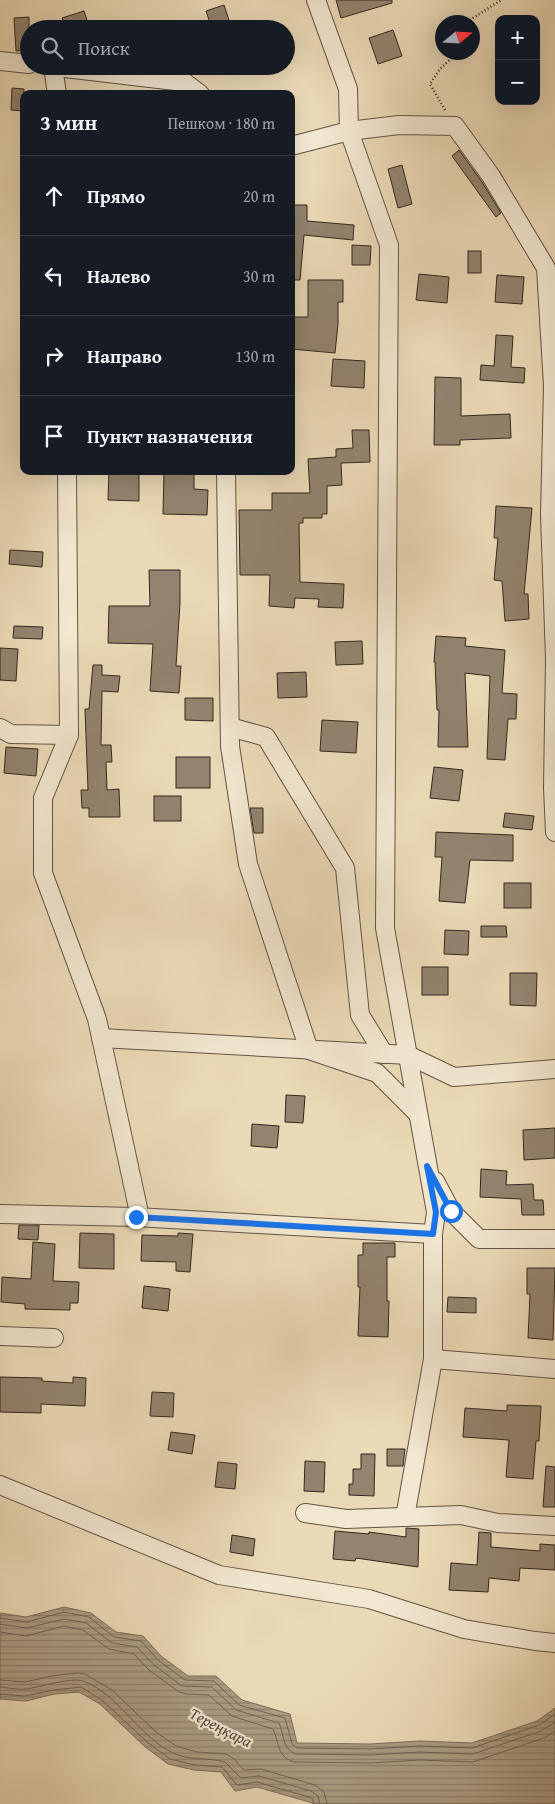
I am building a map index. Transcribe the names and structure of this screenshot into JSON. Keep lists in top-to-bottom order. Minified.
{"water":["Тереңқара"],"north":"right","page":{"map_buttons":["+","−"],"search":"Поиск","heading":["3 мин","Пешком · 180 m"],"list":[["Прямо","20 m"],["Налево","30 m"],["Направо","130 m"],"Пункт назначения"]}}
